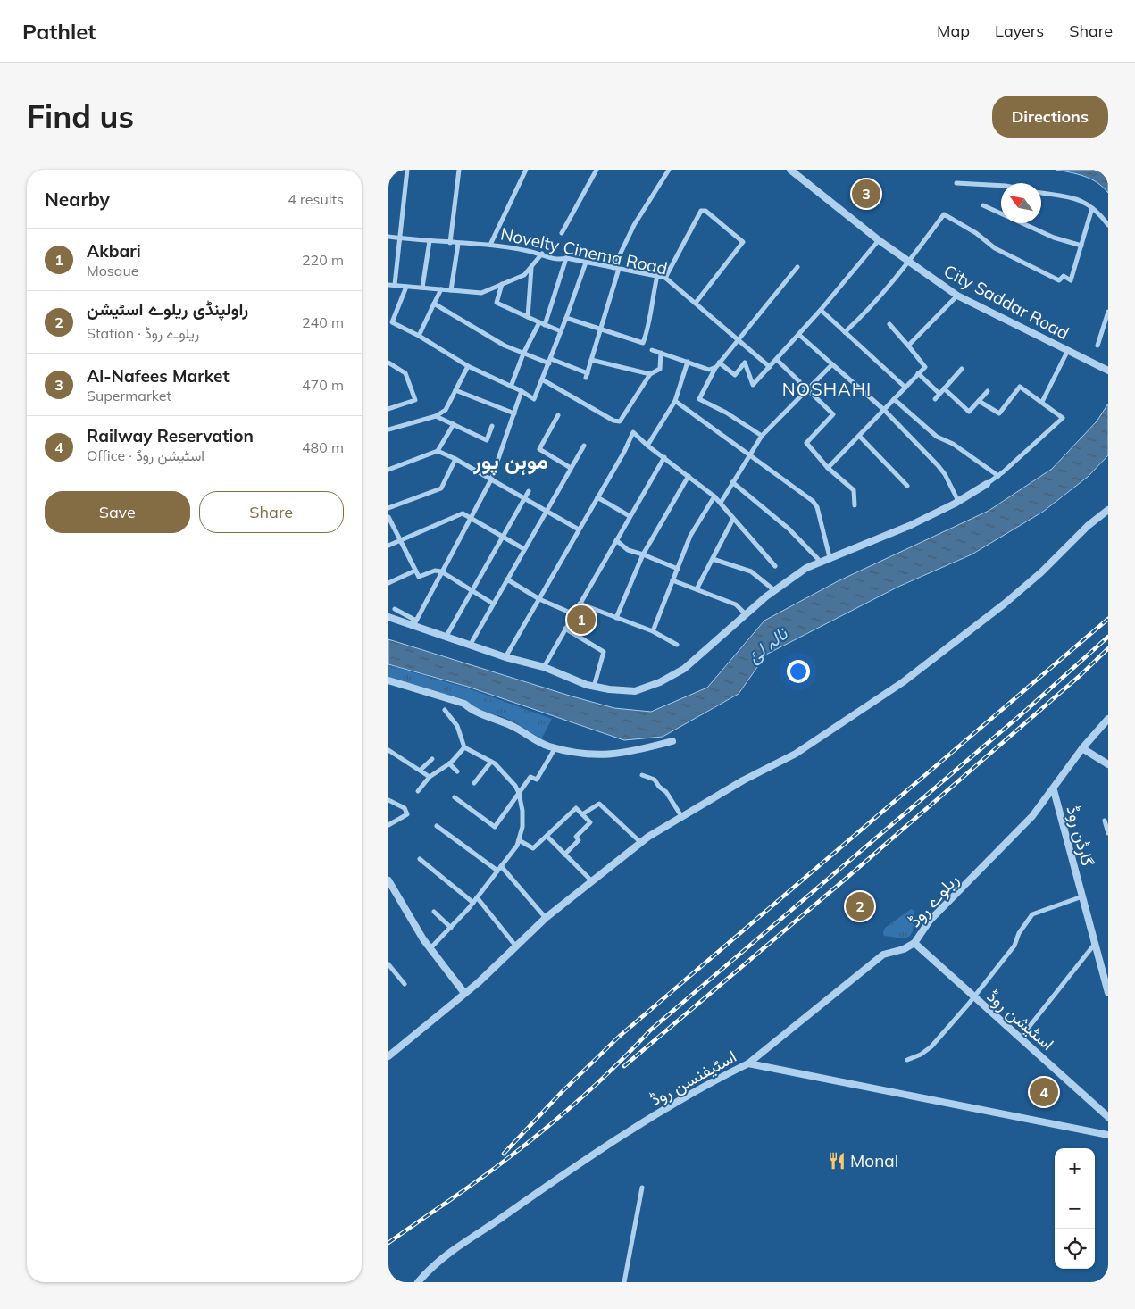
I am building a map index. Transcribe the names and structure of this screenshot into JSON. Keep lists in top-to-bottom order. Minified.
{"streets":{"street":["Novelty Cinema Road","City Saddar Road","گارڈن روڈ","ریلوے روڈ","اسٹیشن روڈ","اسٹیفنسن روڈ"]},"crossings":[["گارڈن روڈ","ریلوے روڈ"],["ریلوے روڈ","اسٹیشن روڈ"],["ریلوے روڈ","اسٹیفنسن روڈ"]],"districts":["NOSHAHI","موہن پور"],"water":["نالہ لئ"],"places":{"restaurant":["Monal"]},"north":"top left","page":{"header":"Pathlet","nav":["Map","Layers","Share"],"buttons":["Directions",["Save","Share"]],"title":"Find us","heading":["Nearby","4 results"],"pins":["3","1","2","4"],"list":[{"mark":"1","name":"Akbari","note":"Mosque","value":"220 m"},{"mark":"2","name":"راولپنڈی ریلوے اسٹیشن","note":"Station · ریلوے روڈ","value":"240 m"},{"mark":"3","name":"Al-Nafees Market","note":"Supermarket","value":"470 m"},{"mark":"4","name":"Railway Reservation","note":"Office · اسٹیشن روڈ","value":"480 m"}],"map_buttons":["+","−"]}}
